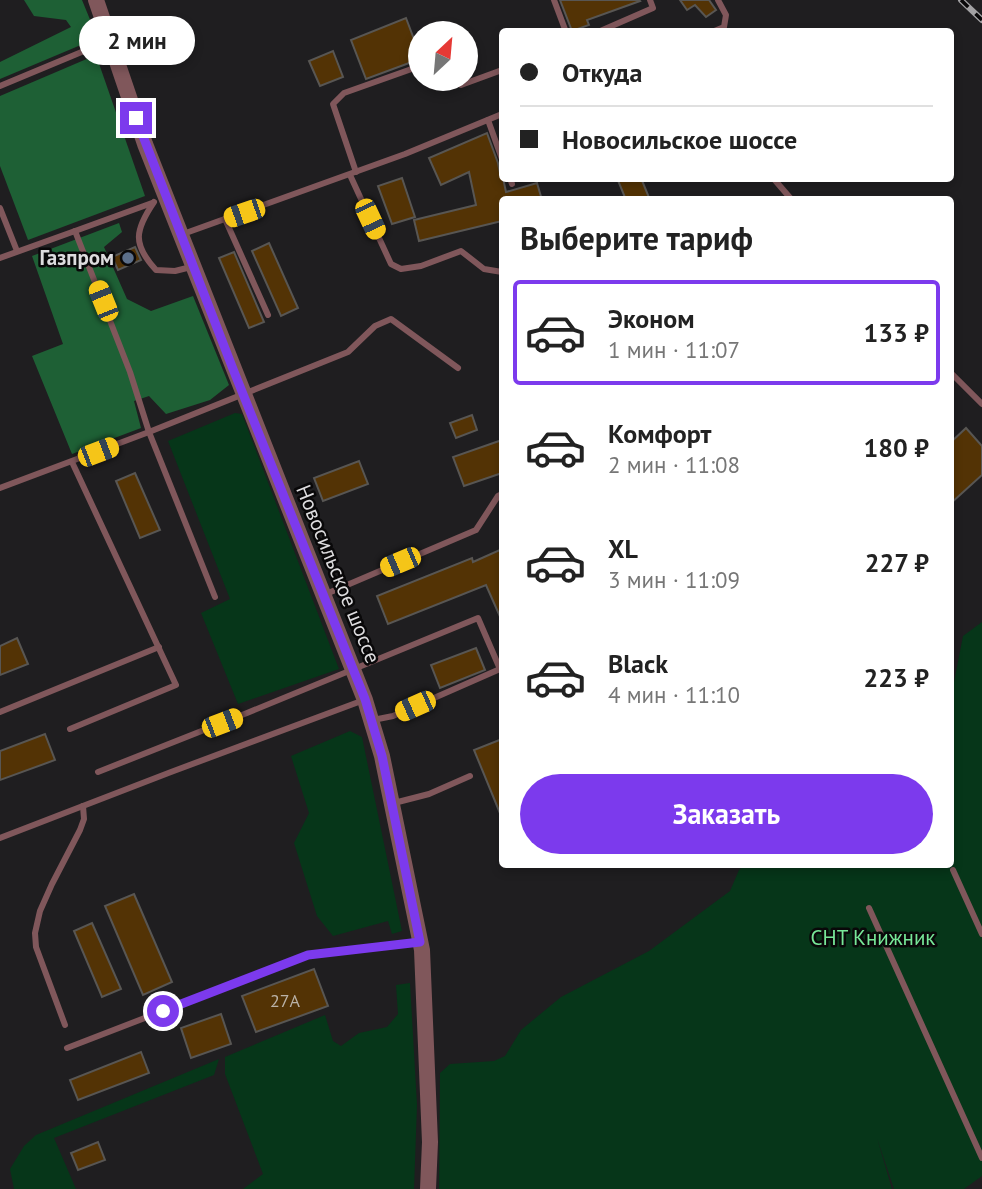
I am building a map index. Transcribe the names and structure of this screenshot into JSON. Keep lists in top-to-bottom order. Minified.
{"streets":{"street":["Новосильское шоссе"]},"parks":["СНТ Книжник"],"places":["Газпром"],"house_numbers":["27А"],"north":"top right","page":{"bubble":"2 мин","banner":["Откуда","Новосильское шоссе"],"heading":"Выберите тариф","list":[{"name":"Эконом","note":"1 мин · 11:07","value":"133 ₽"},{"name":"Комфорт","note":"2 мин · 11:08","value":"180 ₽"},{"name":"XL","note":"3 мин · 11:09","value":"227 ₽"},{"name":"Black","note":"4 мин · 11:10","value":"223 ₽"}],"buttons":"Заказать"}}
